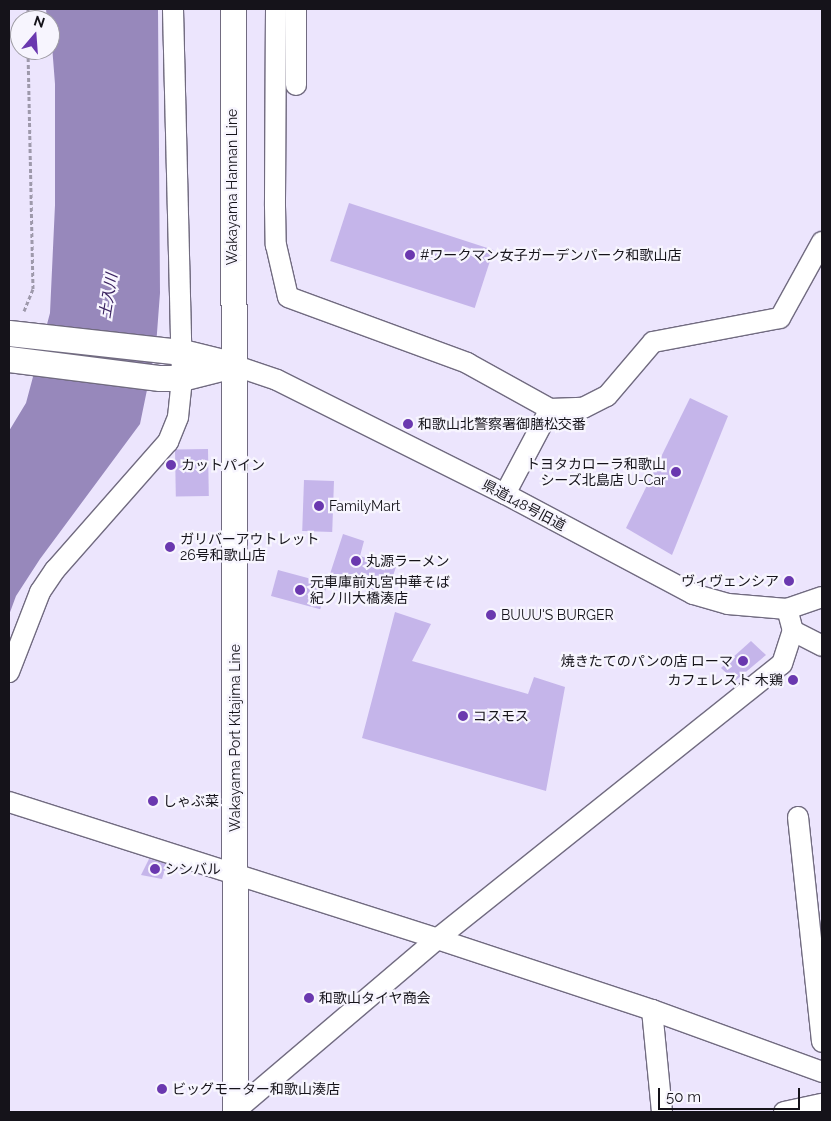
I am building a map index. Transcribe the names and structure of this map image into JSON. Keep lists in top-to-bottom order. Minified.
{"streets":{"main road":["Wakayama Hannan Line","Wakayama Port Kitajima Line"],"street":["県道148号旧道"]},"crossings":[["Wakayama Hannan Line","県道148号旧道"],["Wakayama Hannan Line","Wakayama Port Kitajima Line"],["県道148号旧道","Wakayama Port Kitajima Line"]],"water":["土入川"],"places":["#ワークマン女子ガーデンパーク和歌山店","和歌山北警察署御膳松交番","カットパイン","トヨタカローラ和歌山 シーズ北島店 U-Car","FamilyMart","ガリバーアウトレット 26号和歌山店","丸源ラーメン","ヴィヴェンシア","元車庫前丸宮中華そば 紀ノ川大橋湊店","BUUU'S BURGER","焼きたてのパンの店 ローマ","カフェレスト 木鶏","コスモス","しゃぶ菜","シンバル","和歌山タイヤ商会","ビッグモーター和歌山湊店"],"scale_bar":"50 m","north":"top"}
